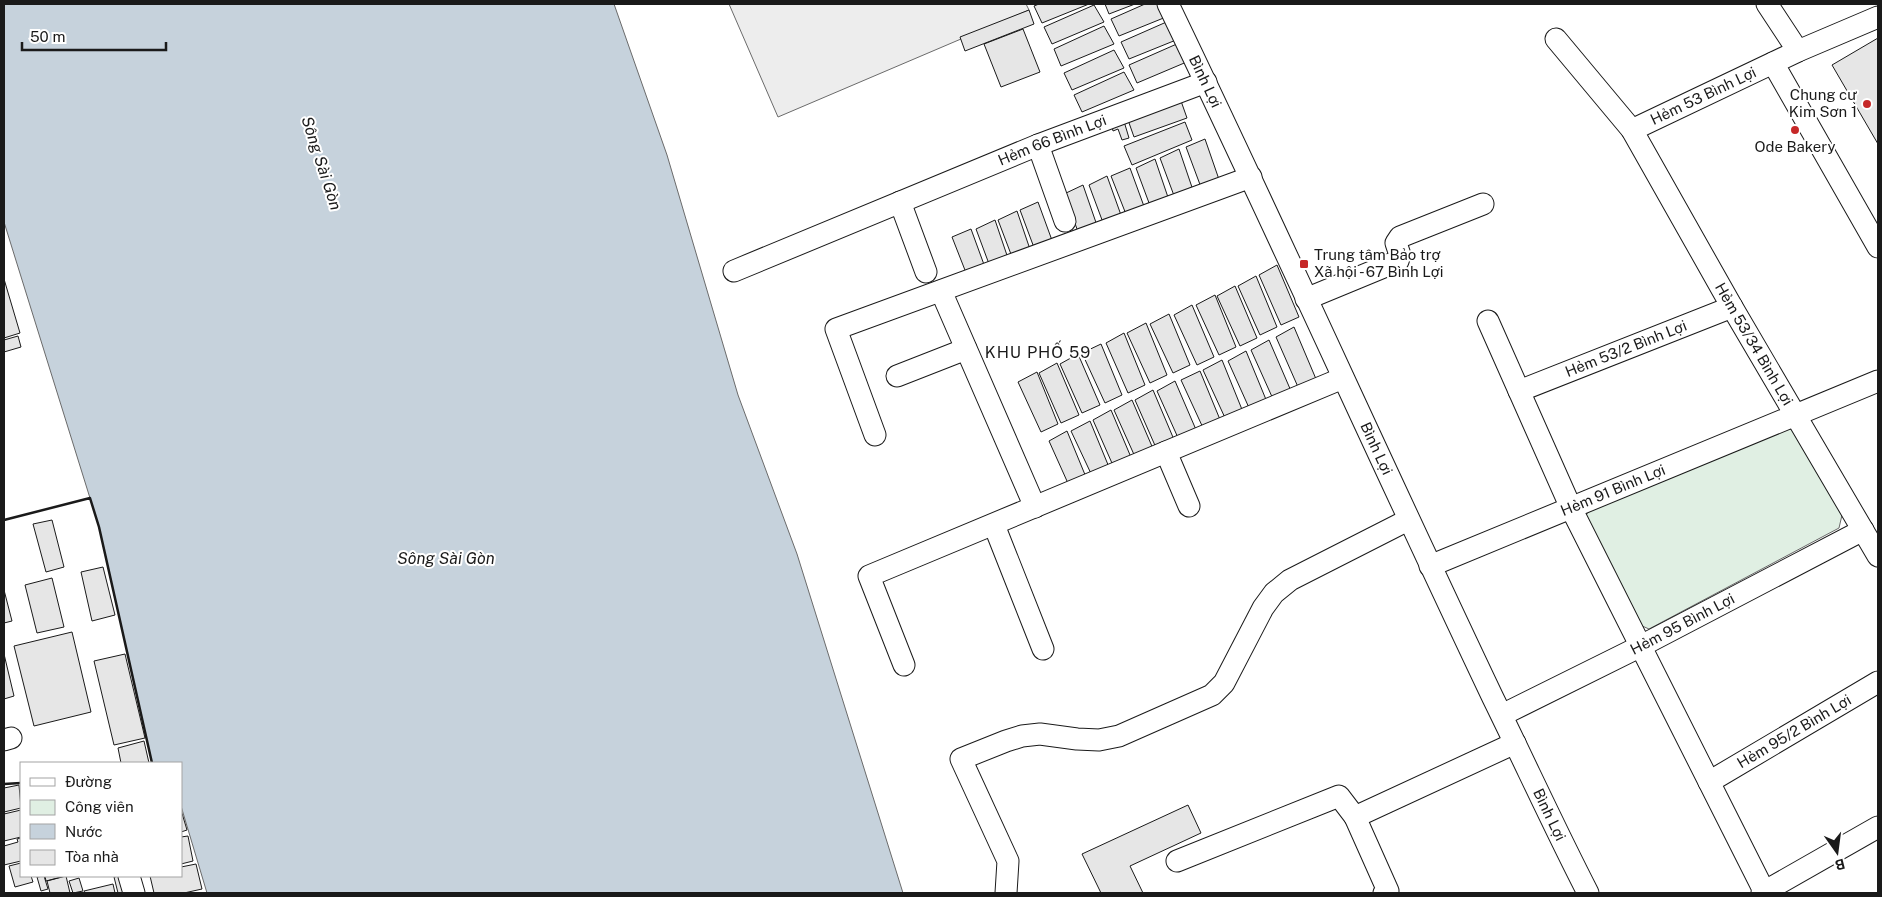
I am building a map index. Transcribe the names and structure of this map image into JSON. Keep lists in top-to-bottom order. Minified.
{"streets":{"street":["Bình Lợi","Hẻm 53 Bình Lợi","Hẻm 66 Bình Lợi","Hẻm 53/34 Bình Lợi","Hẻm 53/2 Bình Lợi","Hẻm 91 Bình Lợi","Hẻm 95 Bình Lợi","Hẻm 95/2 Bình Lợi"]},"crossings":[["Bình Lợi","Hẻm 66 Bình Lợi"],["Bình Lợi","Hẻm 91 Bình Lợi"],["Bình Lợi","Hẻm 95 Bình Lợi"],["Hẻm 53 Bình Lợi","Hẻm 53/34 Bình Lợi"],["Hẻm 53/34 Bình Lợi","Hẻm 53/2 Bình Lợi"],["Hẻm 53/34 Bình Lợi","Hẻm 91 Bình Lợi"],["Hẻm 53/34 Bình Lợi","Hẻm 95 Bình Lợi"]],"districts":["KHU PHỐ 59"],"water":["Sông Sài Gòn"],"places":{"other":["Chung cư Kim Sơn 1","Ode Bakery"],"transit":["Trung tâm Bảo trợ Xã hội - 67 Bình Lợi"]},"legend":["Đường","Công viên","Nước","Tòa nhà"],"scale_bar":"50 m","north":"bottom"}
